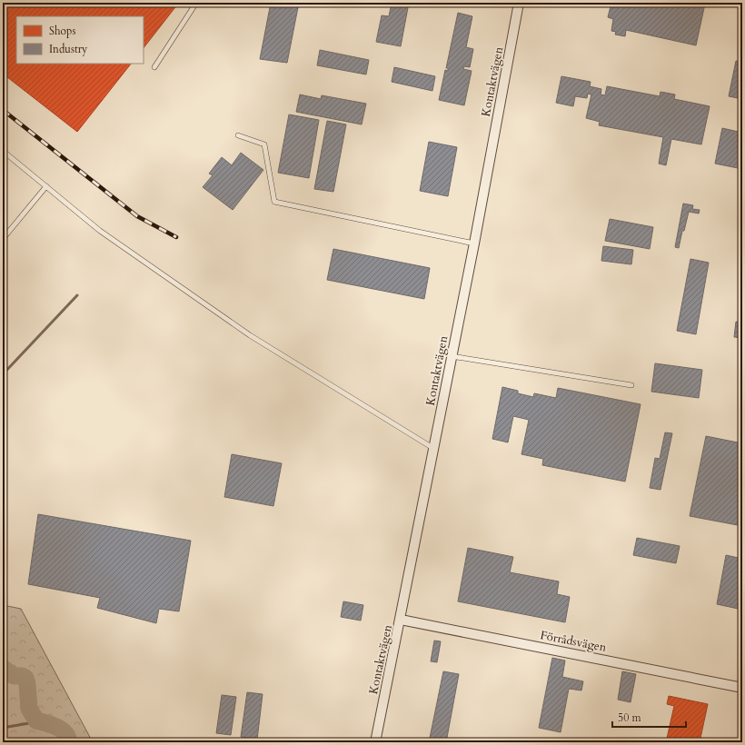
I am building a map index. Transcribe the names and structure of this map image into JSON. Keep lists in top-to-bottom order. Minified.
{"streets":{"street":["Kontaktvägen","Förrådsvägen"]},"crossings":[["Kontaktvägen","Förrådsvägen"]],"legend":["Shops","Industry"],"scale_bar":"50 m"}
